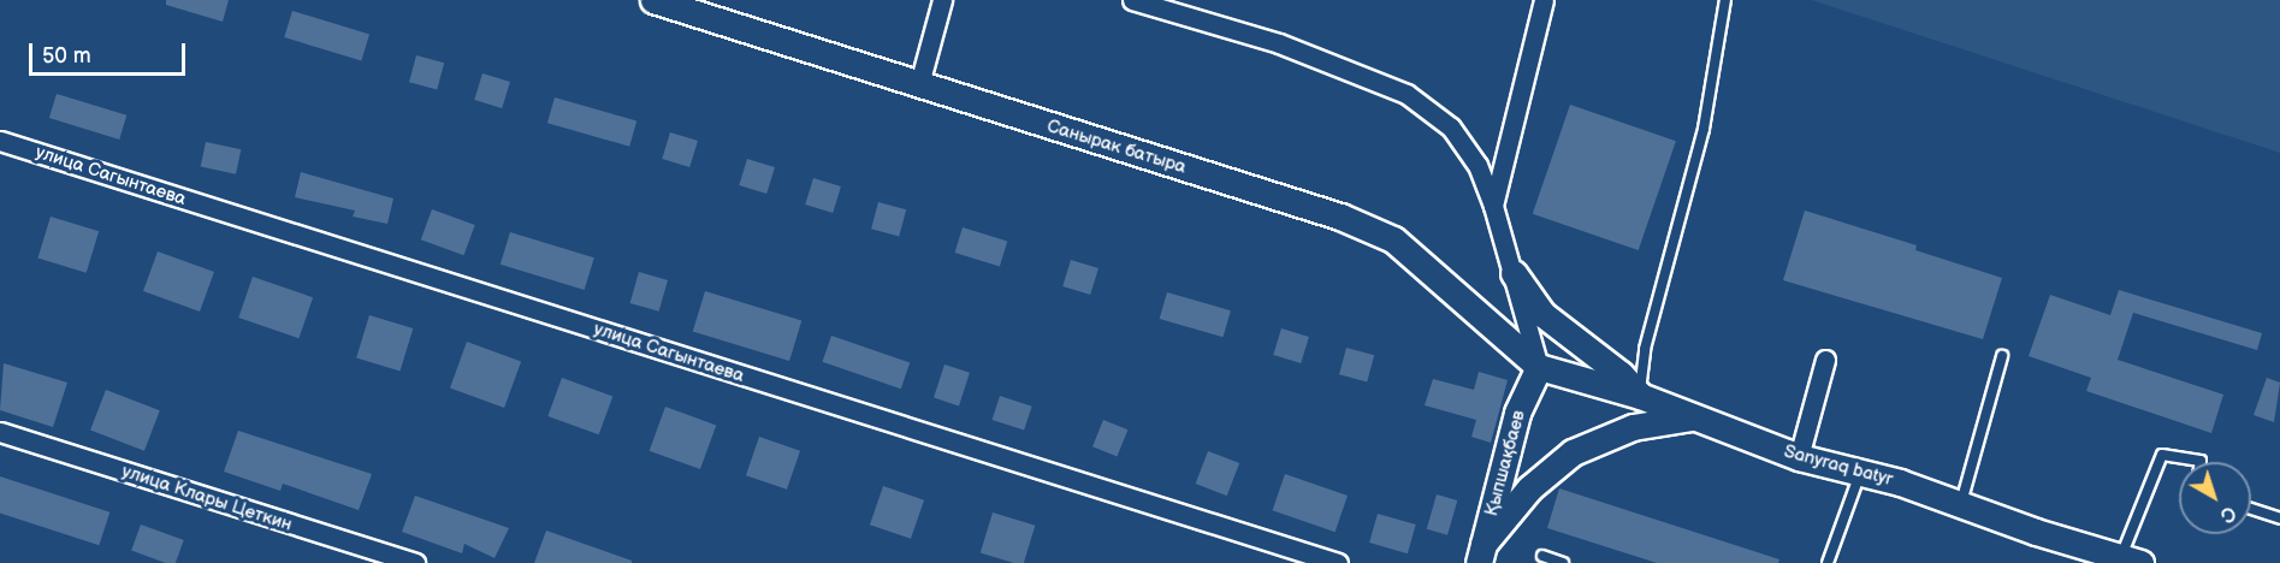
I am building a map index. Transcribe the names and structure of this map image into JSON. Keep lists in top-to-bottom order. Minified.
{"streets":{"street":["Санырак батыра","улица Сагынтаева","Қыпшақбаев","Sanyraq batyr","улица Клары Цеткин"]},"crossings":[["Санырак батыра","Қыпшақбаев"],["Санырак батыра","Sanyraq batyr"],["Қыпшақбаев","Sanyraq batyr"]],"scale_bar":"50 m","north":"bottom right"}
